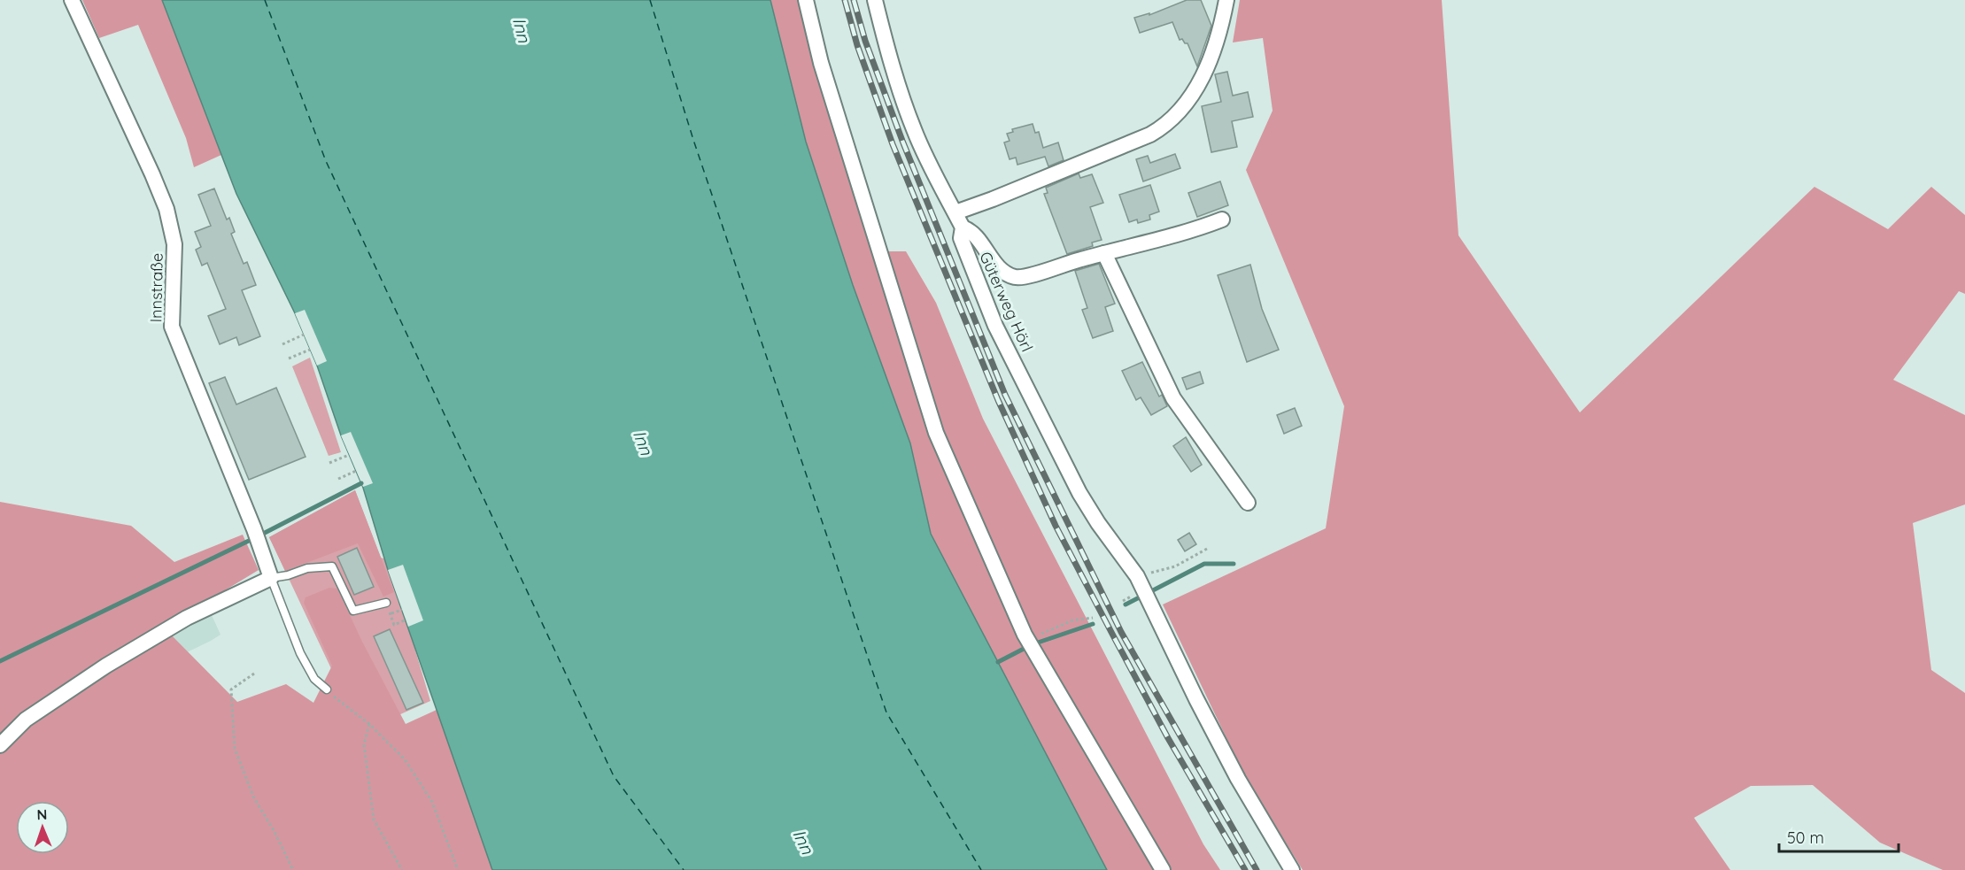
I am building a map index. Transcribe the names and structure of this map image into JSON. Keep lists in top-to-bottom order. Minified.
{"streets":{"street":["Innstraße","Güterweg Hörl"]},"water":["Inn"],"scale_bar":"50 m","north":"top"}
